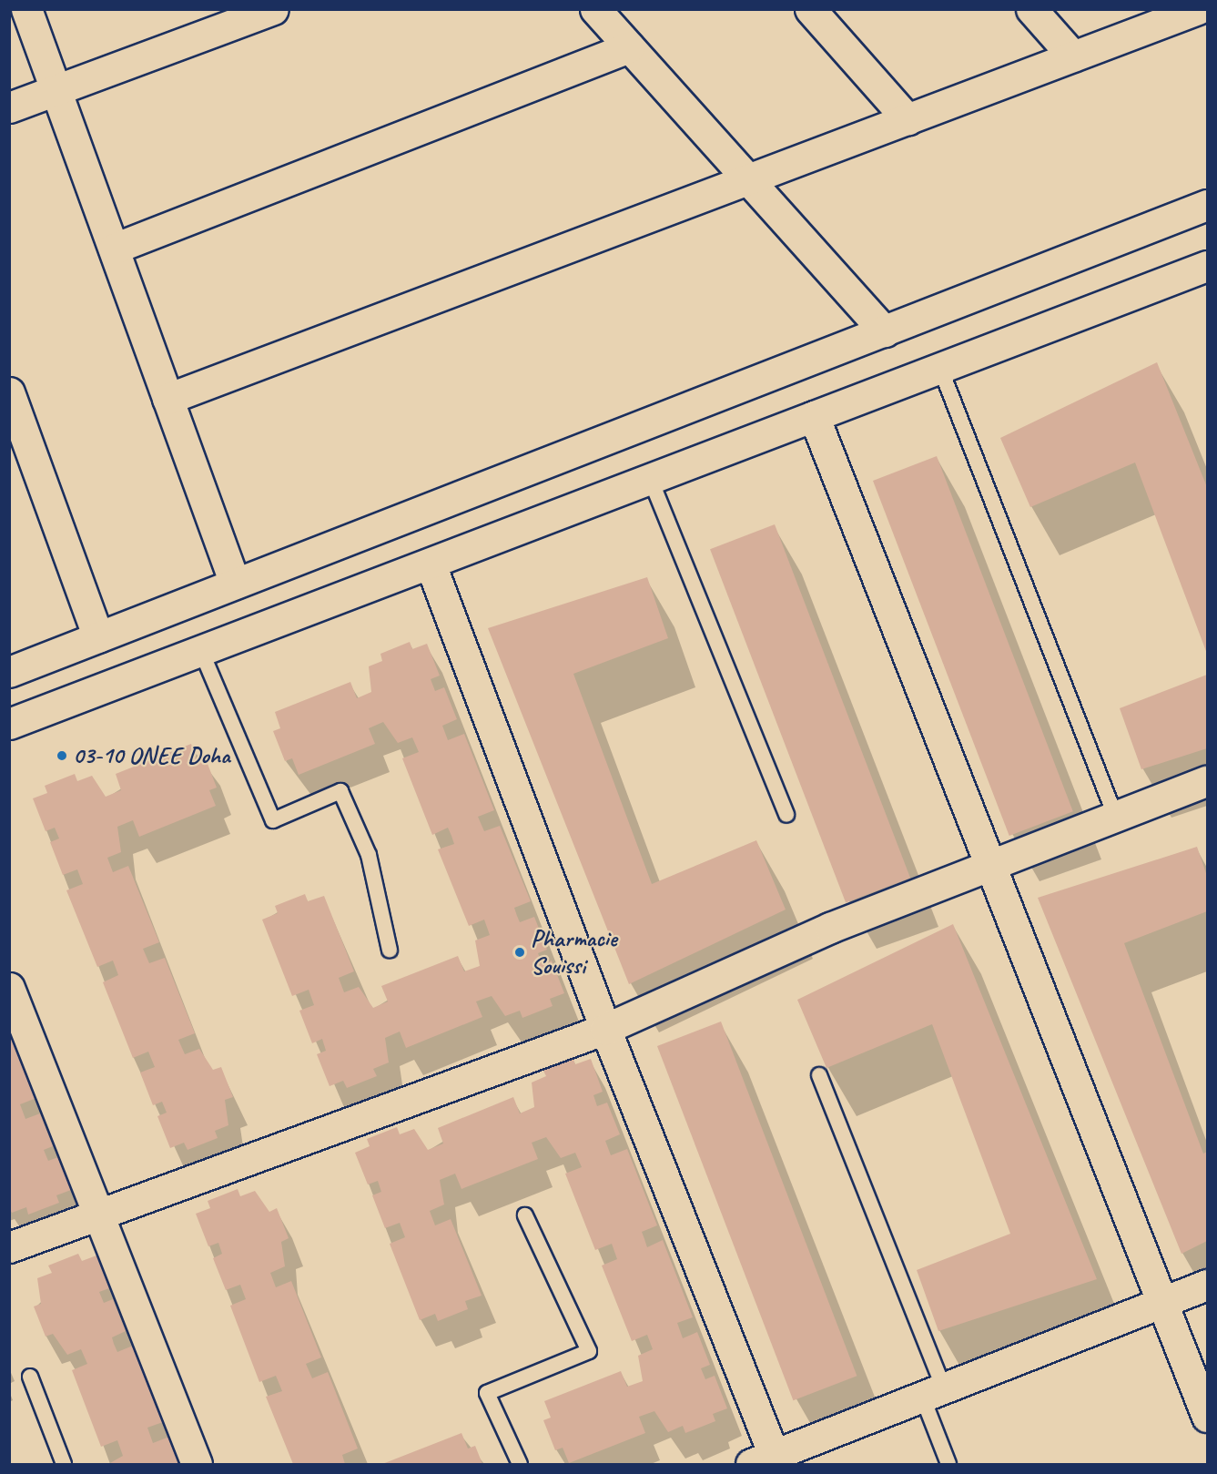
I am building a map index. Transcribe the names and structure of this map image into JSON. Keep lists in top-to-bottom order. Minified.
{"places":["03-10 ONEE Doha","Pharmacie Souissi"]}
